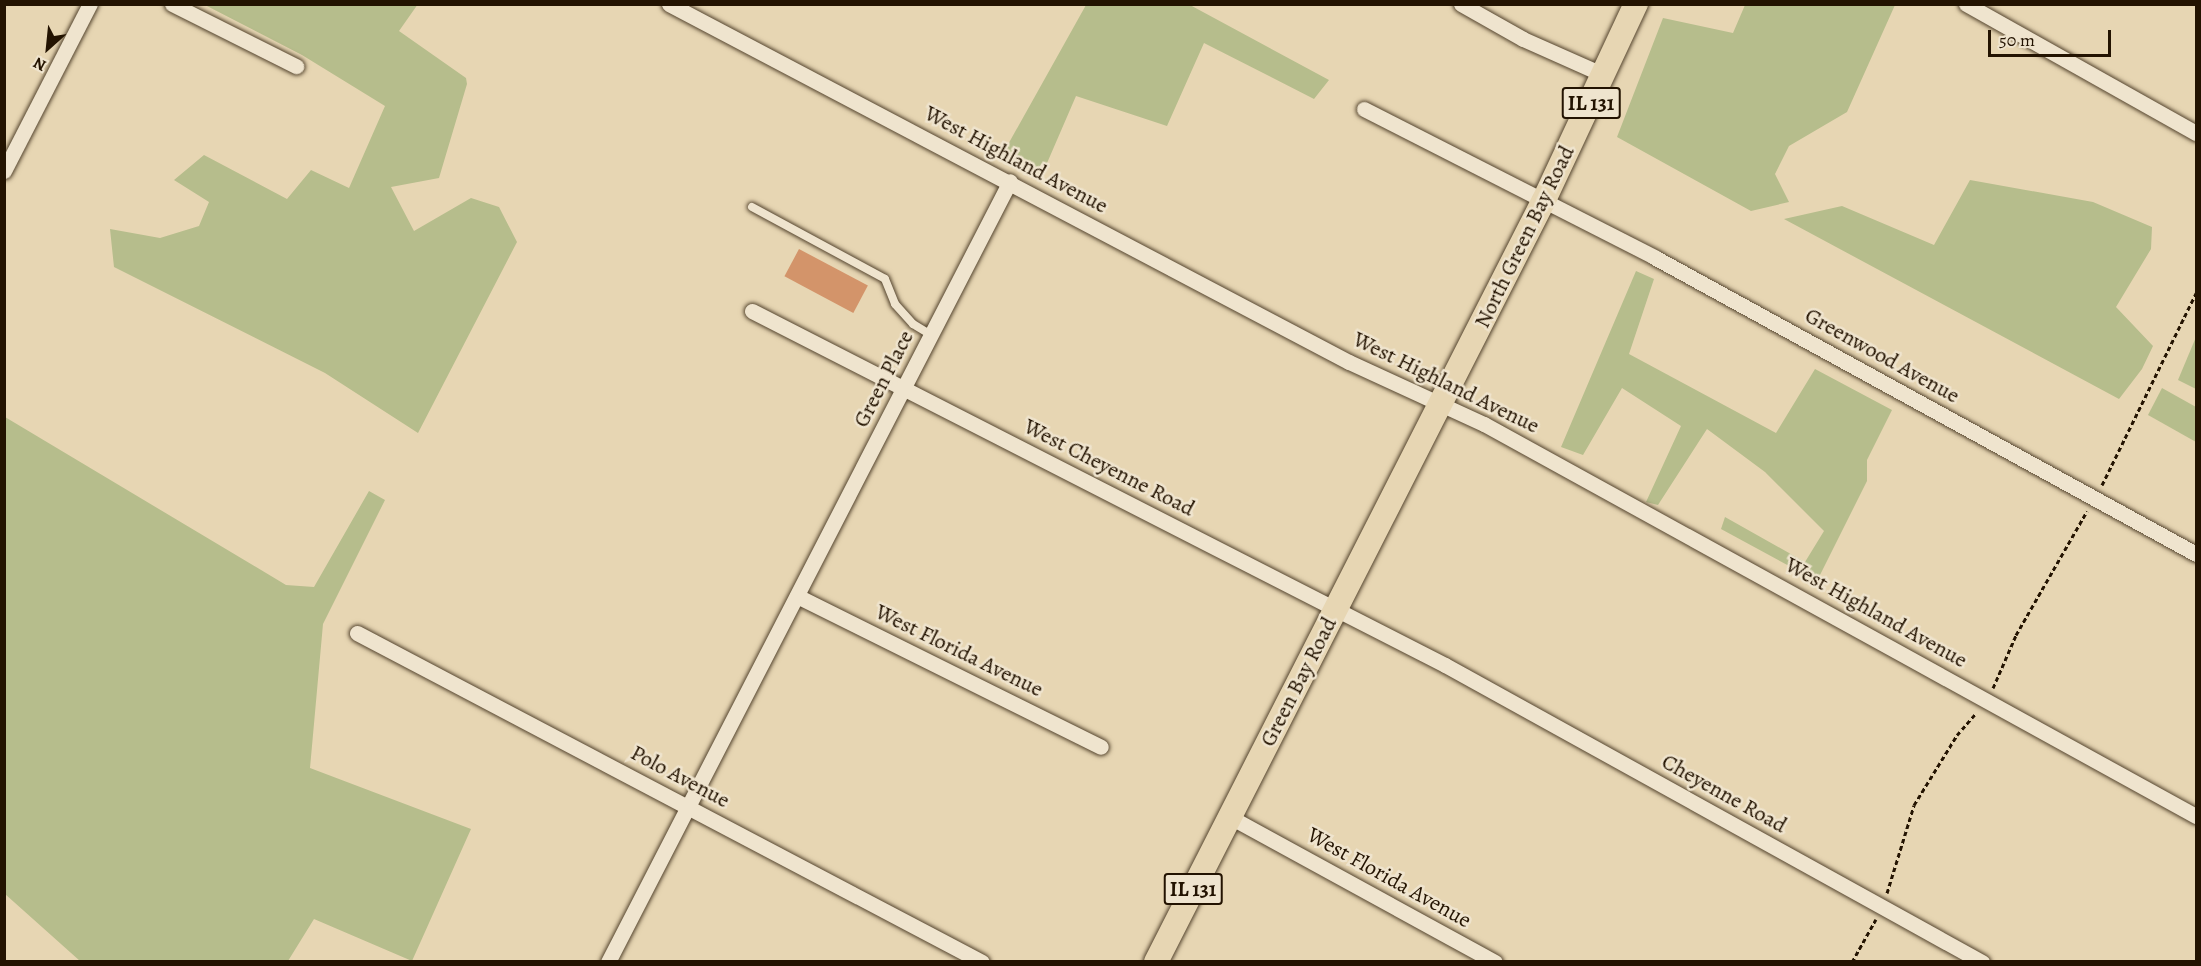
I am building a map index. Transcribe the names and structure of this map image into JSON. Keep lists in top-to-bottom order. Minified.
{"streets":{"main road":["IL 131","North Green Bay Road","Green Bay Road"],"street":["West Highland Avenue","Greenwood Avenue","Green Place","West Cheyenne Road","West Florida Avenue","Polo Avenue","Cheyenne Road"]},"crossings":[["West Highland Avenue","North Green Bay Road"],["West Highland Avenue","Green Place"],["West Highland Avenue","Green Bay Road"],["North Green Bay Road","Greenwood Avenue"],["North Green Bay Road","Green Bay Road"],["Green Place","West Cheyenne Road"],["Green Place","West Florida Avenue"],["Green Place","Polo Avenue"],["West Cheyenne Road","Green Bay Road"],["West Cheyenne Road","Cheyenne Road"],["West Florida Avenue","Green Bay Road"]],"scale_bar":"50 m","north":"bottom left"}
